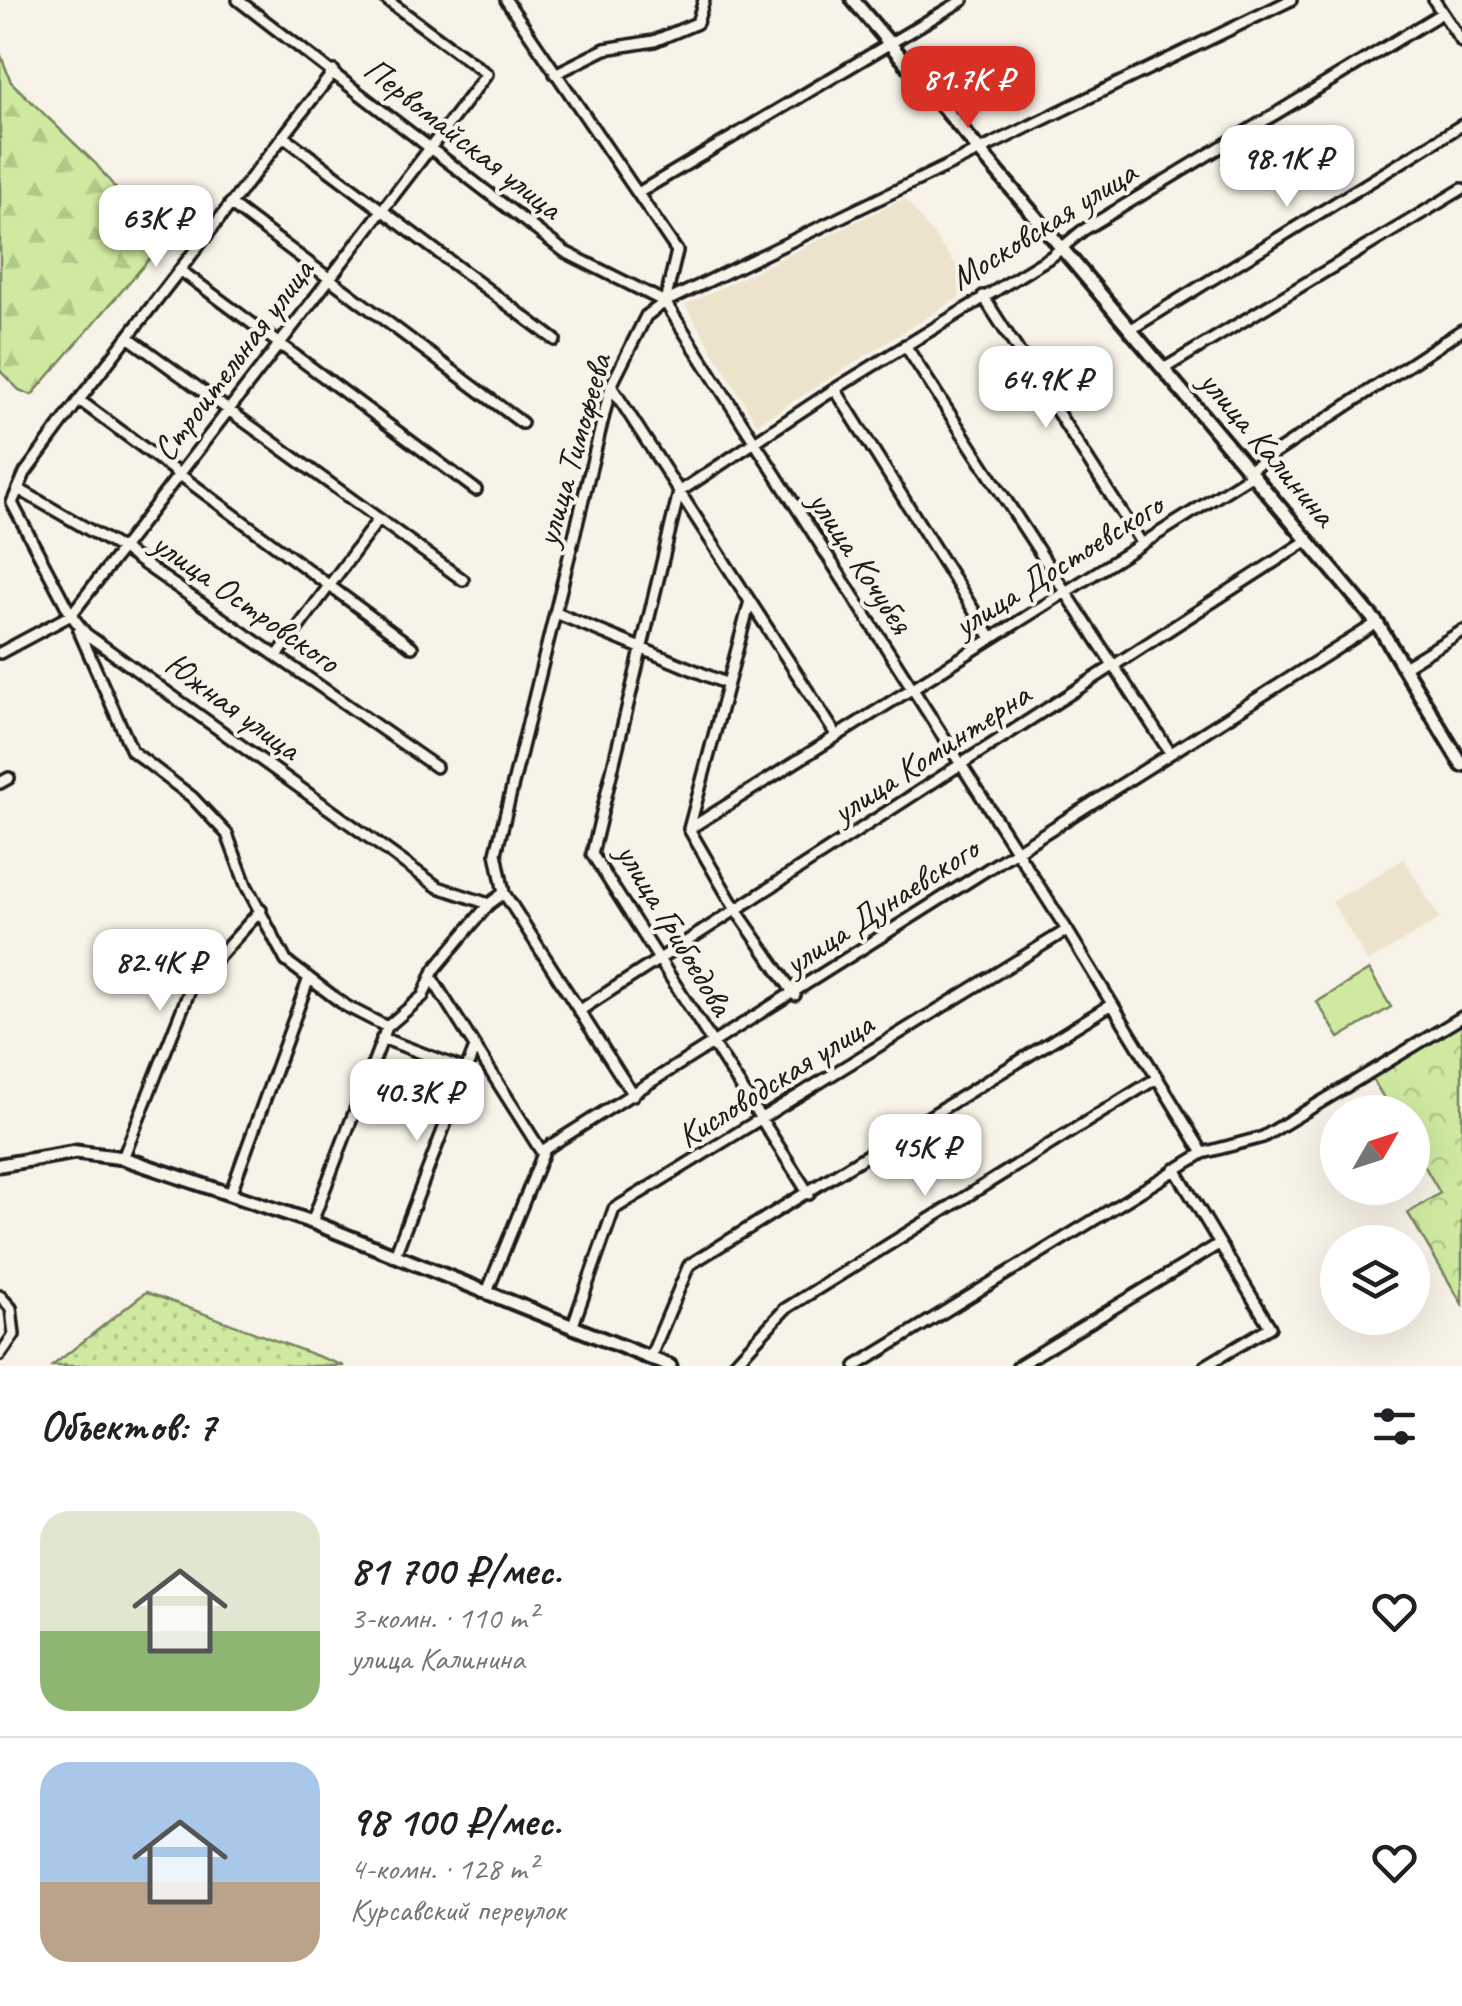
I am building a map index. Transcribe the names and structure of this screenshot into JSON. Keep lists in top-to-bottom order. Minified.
{"streets":{"main road":["улица Калинина"],"street":["Первомайская улица","Московская улица","Строительная улица","улица Тимофеева","улица Кочубея","улица Достоевского","улица Островского","Южная улица","улица Коминтерна","улица Дунаевского","улица Грибоедова","Кисловодская улица"]},"crossings":[["Первомайская улица","Строительная улица"],["Первомайская улица","улица Тимофеева"],["Первомайская улица","улица Кочубея"],["Московская улица","улица Калинина"],["Московская улица","улица Кочубея"],["Московская улица","улица Грибоедова"],["Строительная улица","улица Островского"],["Строительная улица","Южная улица"],["улица Калинина","улица Тимофеева"],["улица Калинина","улица Достоевского"],["улица Калинина","улица Коминтерна"],["улица Калинина","улица Дунаевского"],["улица Тимофеева","улица Кочубея"],["улица Тимофеева","улица Коминтерна"],["улица Тимофеева","улица Дунаевского"],["улица Кочубея","улица Достоевского"],["улица Кочубея","улица Коминтерна"],["улица Кочубея","улица Дунаевского"],["улица Кочубея","Кисловодская улица"],["улица Островского","Южная улица"],["улица Коминтерна","улица Грибоедова"],["улица Дунаевского","улица Грибоедова"],["улица Грибоедова","Кисловодская улица"]],"north":"top right","page":{"price":["81.7K ₽","98.1K ₽","63K ₽","64.9K ₽","82.4K ₽","40.3K ₽","45K ₽"],"heading":"Объектов: 7","list":[{"name":"81 700 ₽/мес.","note":"3-комн. · 110 m² · улица Калинина"},{"name":"98 100 ₽/мес.","note":"4-комн. · 128 m² · Курсавский переулок"}]}}
